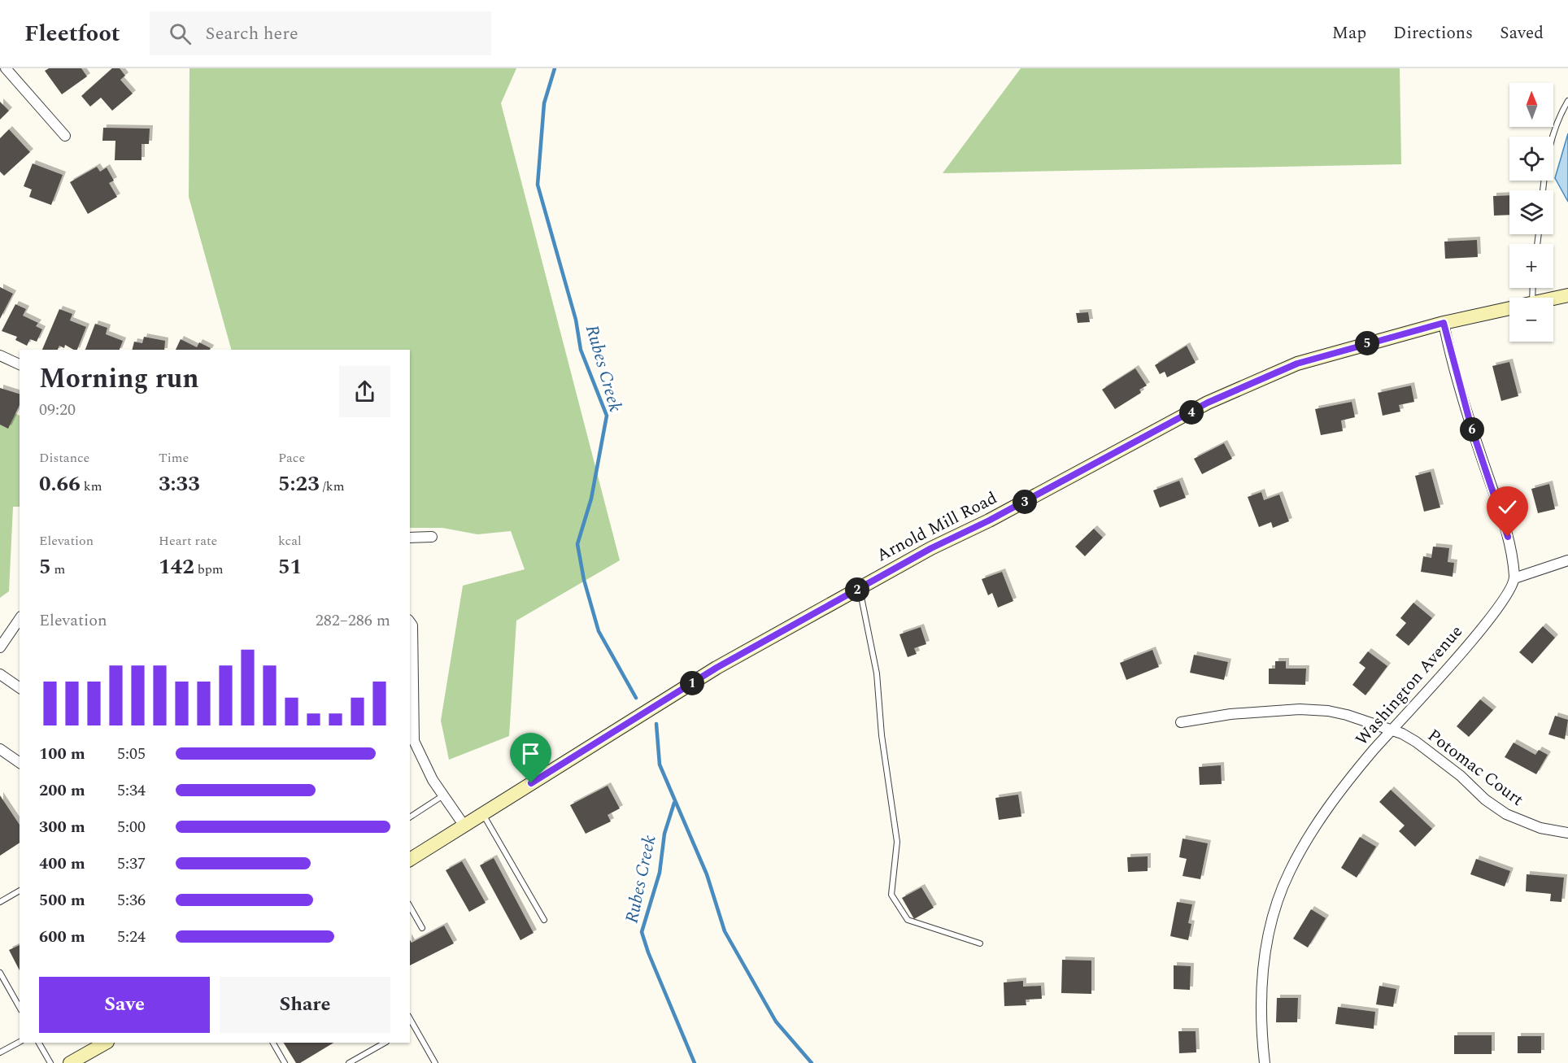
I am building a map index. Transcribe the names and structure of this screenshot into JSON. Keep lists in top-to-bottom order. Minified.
{"streets":{"main road":["Arnold Mill Road"],"street":["Washington Avenue","Potomac Court"]},"crossings":[["Washington Avenue","Potomac Court"]],"water":["Rubes Creek"],"north":"top","page":{"header":"Fleetfoot","search":"Search here","nav":["Map","Directions","Saved"],"map_buttons":["+","−"],"pins":["5","4","6","3","2","1"],"heading":["Morning run","09:20"],"stats":[["Distance","0.66 km"],["Time","3:33"],["Pace","5:23 /km"],["Elevation","5 m"],["Heart rate","142 bpm"],["kcal","51"]],"chart":["Elevation","282–286 m"],"list":[{"name":"100 m","note":"5:05"},{"name":"200 m","note":"5:34"},{"name":"300 m","note":"5:00"},{"name":"400 m","note":"5:37"},{"name":"500 m","note":"5:36"},{"name":"600 m","note":"5:24"}],"buttons":["Save","Share"]}}
